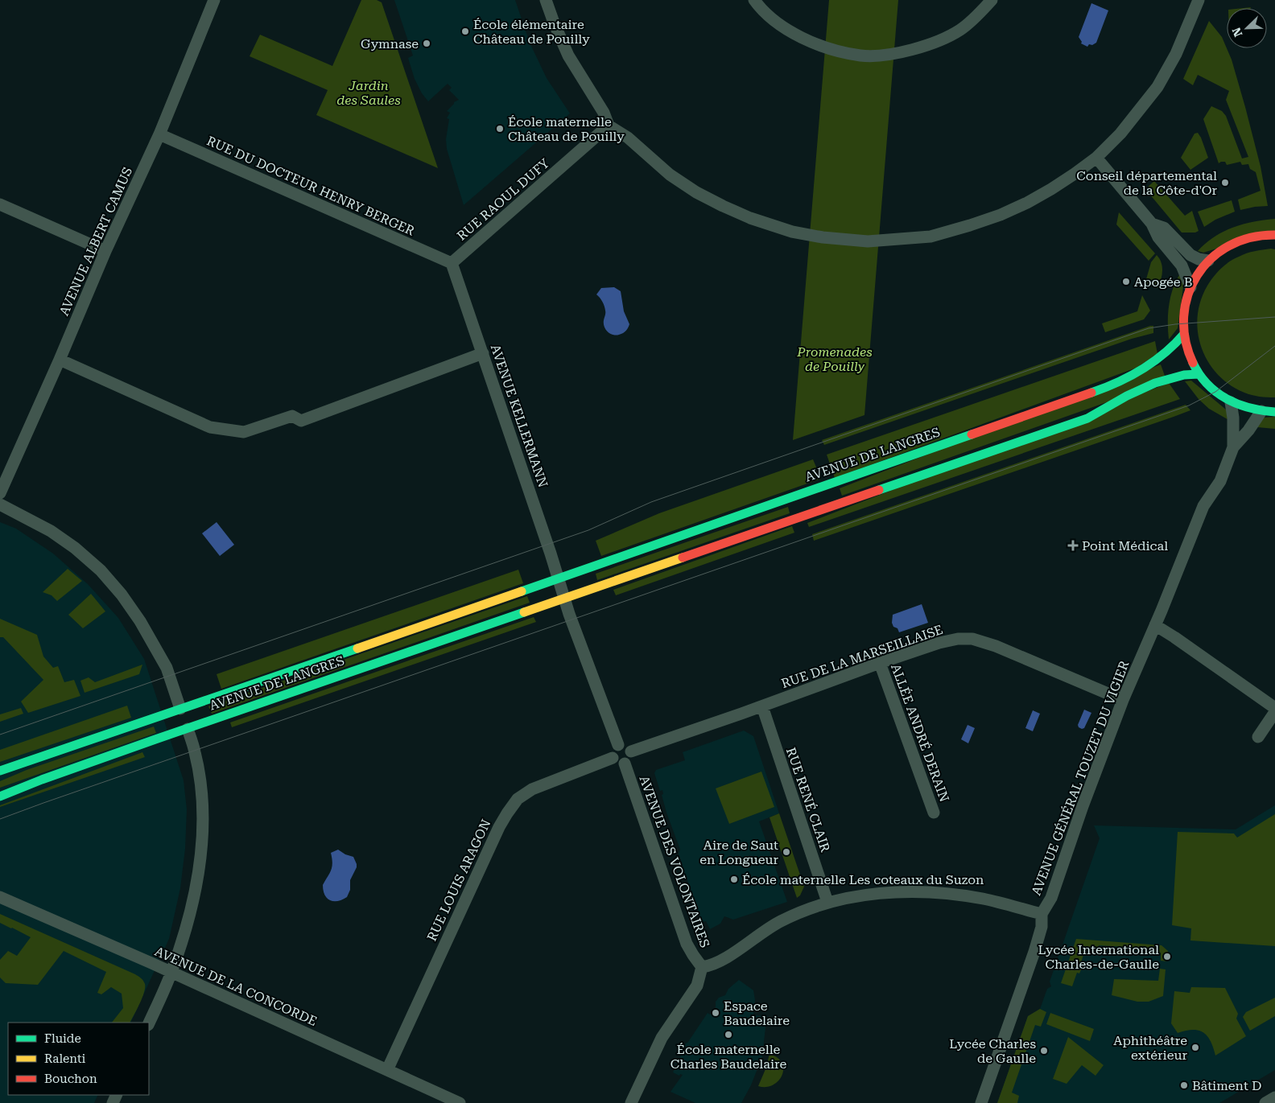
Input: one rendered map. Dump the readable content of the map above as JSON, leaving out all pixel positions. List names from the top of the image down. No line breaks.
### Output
{"streets":{"main road":["AVENUE DE LANGRES"],"street":["RUE DU DOCTEUR HENRY BERGER","RUE RAOUL DUFY","AVENUE ALBERT CAMUS","AVENUE KELLERMANN","RUE DE LA MARSEILLAISE","ALLÉE ANDRÉ DERAIN","AVENUE GÉNÉRAL TOUZET DU VIGIER","RUE RENÉ CLAIR","AVENUE DES VOLONTAIRES","RUE LOUIS ARAGON","AVENUE DE LA CONCORDE"]},"crossings":[["RUE DU DOCTEUR HENRY BERGER","RUE RAOUL DUFY"],["RUE DU DOCTEUR HENRY BERGER","AVENUE ALBERT CAMUS"],["RUE DU DOCTEUR HENRY BERGER","AVENUE KELLERMANN"],["RUE RAOUL DUFY","AVENUE KELLERMANN"],["AVENUE KELLERMANN","AVENUE DE LANGRES"],["RUE DE LA MARSEILLAISE","ALLÉE ANDRÉ DERAIN"],["RUE DE LA MARSEILLAISE","AVENUE GÉNÉRAL TOUZET DU VIGIER"],["RUE DE LA MARSEILLAISE","RUE RENÉ CLAIR"],["RUE DE LA MARSEILLAISE","AVENUE DES VOLONTAIRES"],["RUE DE LA MARSEILLAISE","RUE LOUIS ARAGON"],["AVENUE DES VOLONTAIRES","RUE LOUIS ARAGON"],["RUE LOUIS ARAGON","AVENUE DE LA CONCORDE"]],"parks":["Jardin des Saules","Promenades de Pouilly"],"places":{"other":["École élémentaire Château de Pouilly","Gymnase","École maternelle Château de Pouilly","Conseil départemental de la Côte-d'Or","Apogée B","Aire de Saut en Longueur","École maternelle Les coteaux du Suzon","Lycée International Charles-de-Gaulle","Espace Baudelaire","École maternelle Charles Baudelaire","Aphithéâtre extérieur","Lycée Charles de Gaulle","Bâtiment D"],"health":["Point Médical"]},"legend":["Fluide","Ralenti","Bouchon"],"north":"bottom left"}
